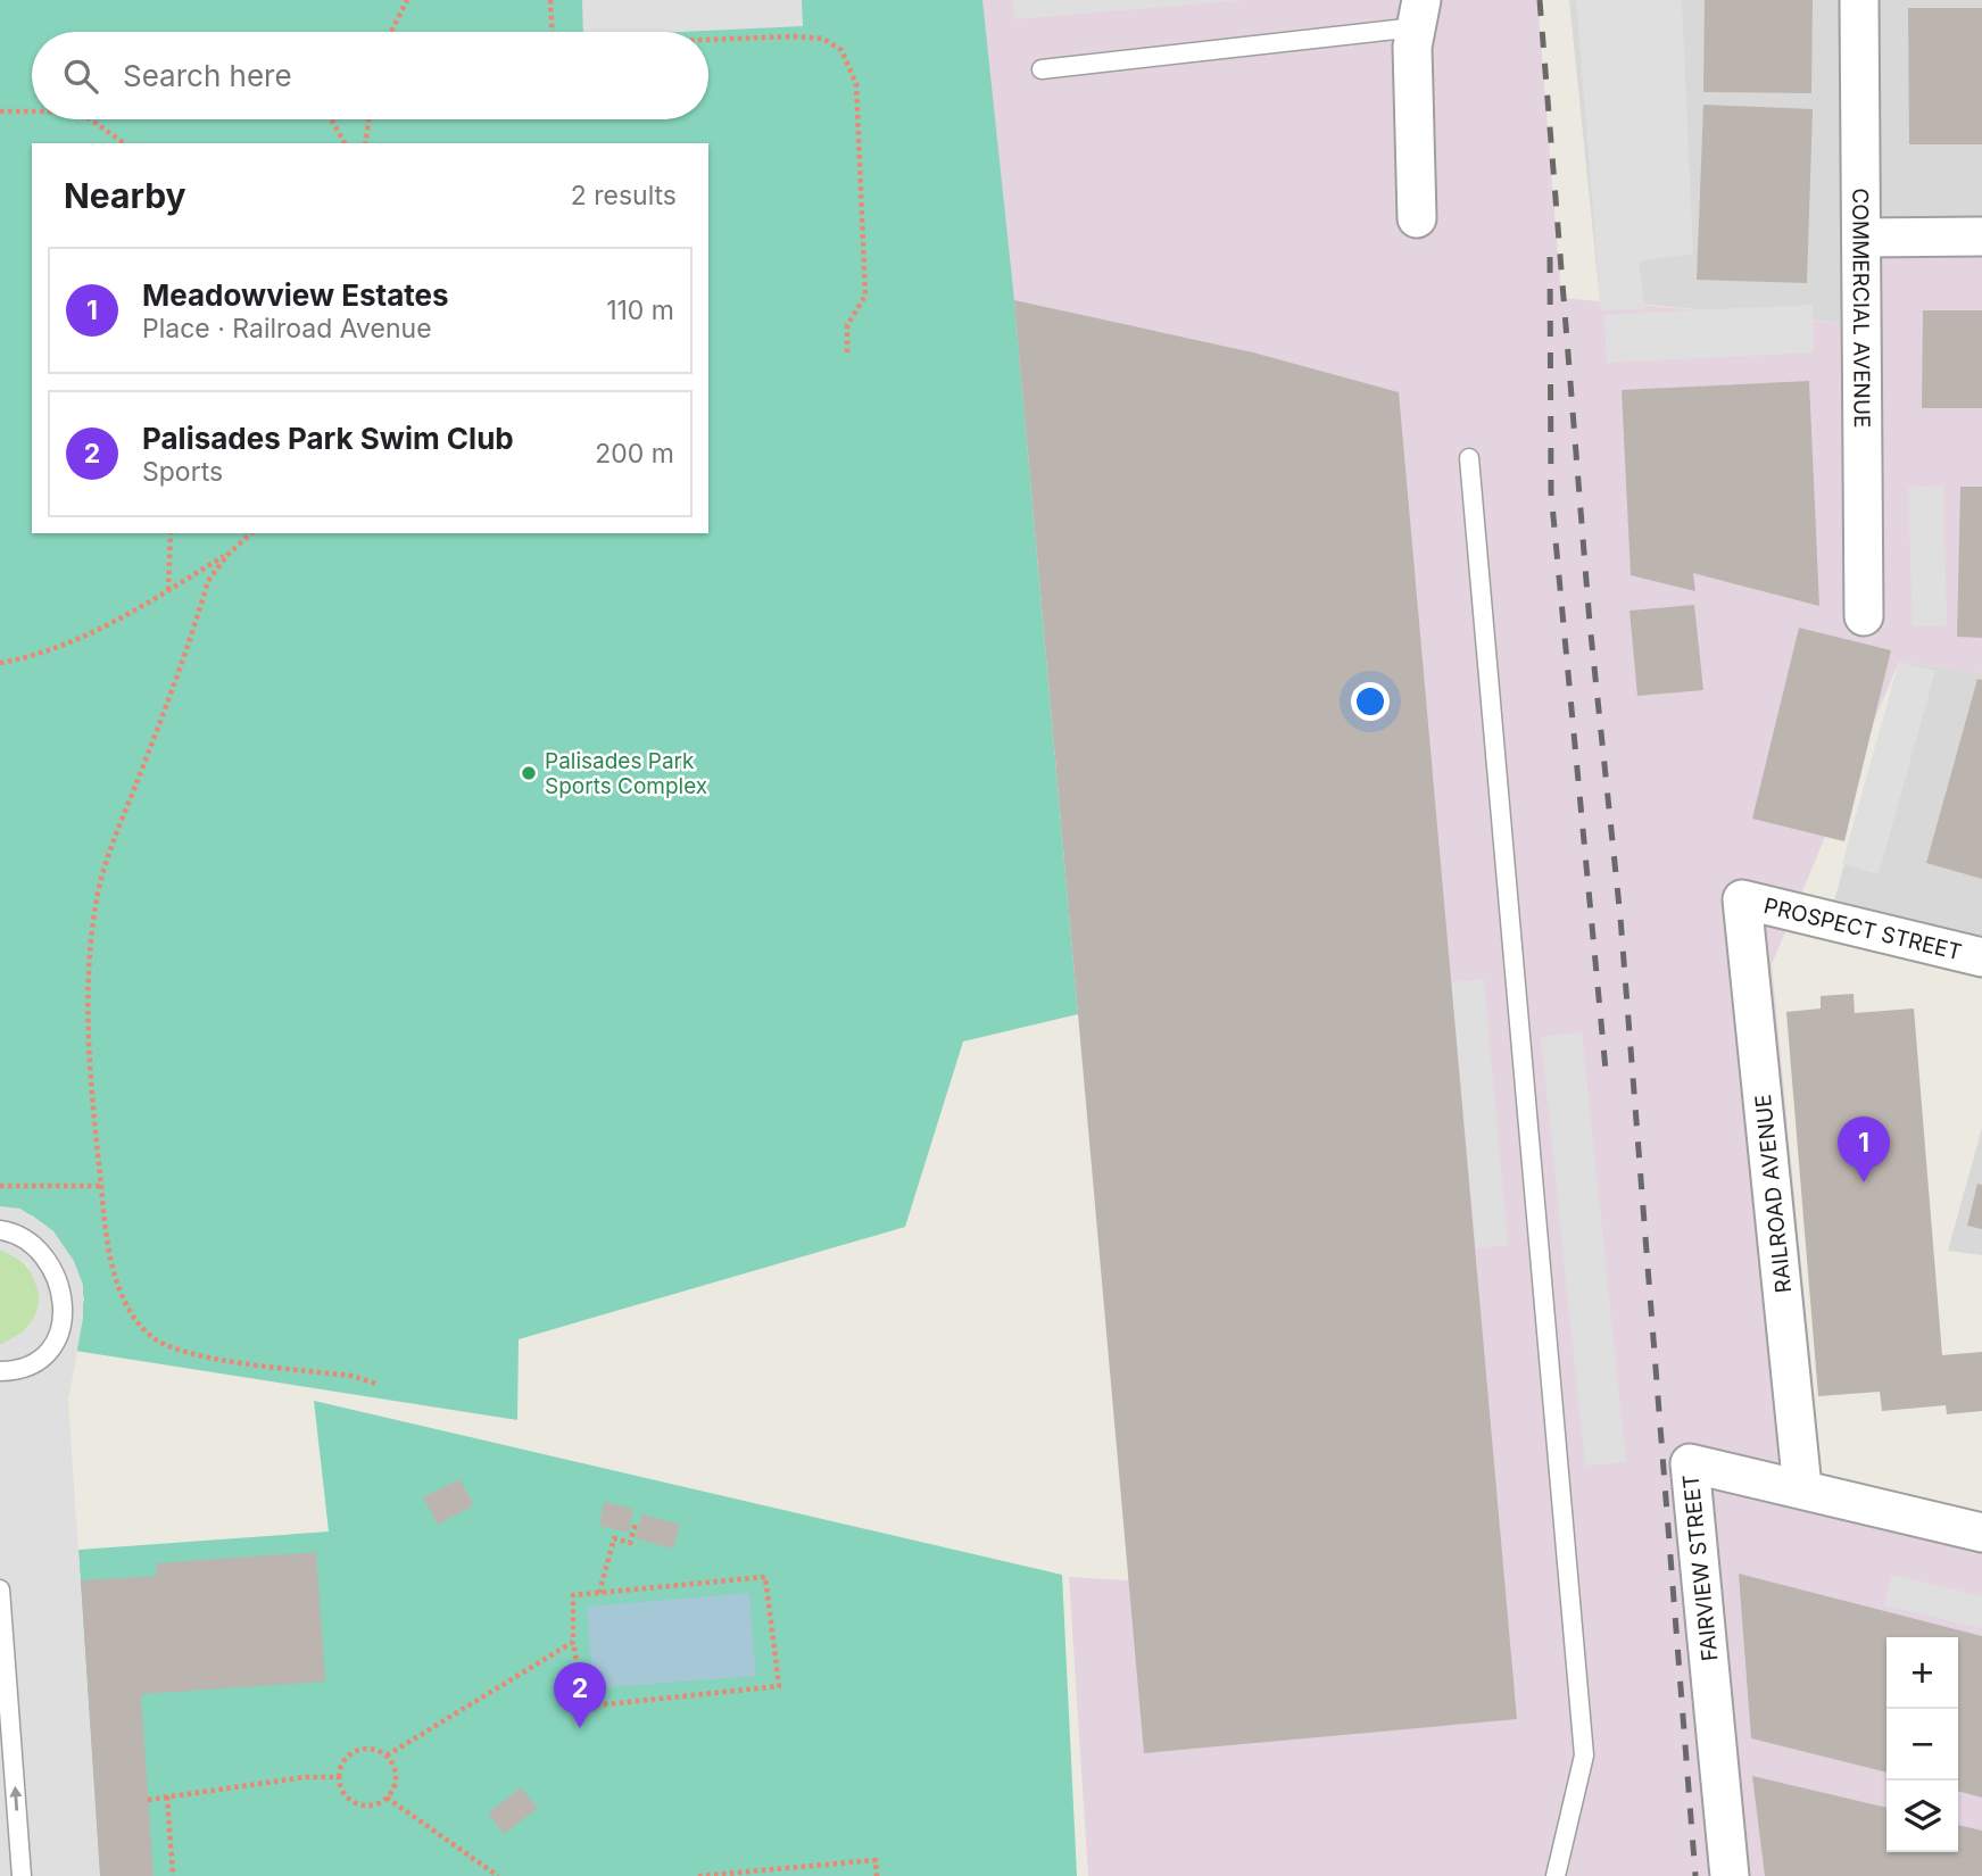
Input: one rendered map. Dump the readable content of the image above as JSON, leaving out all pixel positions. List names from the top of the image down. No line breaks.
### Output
{"streets":{"street":["COMMERCIAL AVENUE","PROSPECT STREET","RAILROAD AVENUE","FAIRVIEW STREET"]},"crossings":[["PROSPECT STREET","RAILROAD AVENUE"],["RAILROAD AVENUE","FAIRVIEW STREET"]],"places":["Palisades Park Sports Complex"],"page":{"search":"Search here","heading":["Nearby","2 results"],"list":[{"mark":"1","name":"Meadowview Estates","note":"Place · Railroad Avenue","value":"110 m"},{"mark":"2","name":"Palisades Park Swim Club","note":"Sports","value":"200 m"}],"pins":["1","2"],"map_buttons":["+","−"]}}
